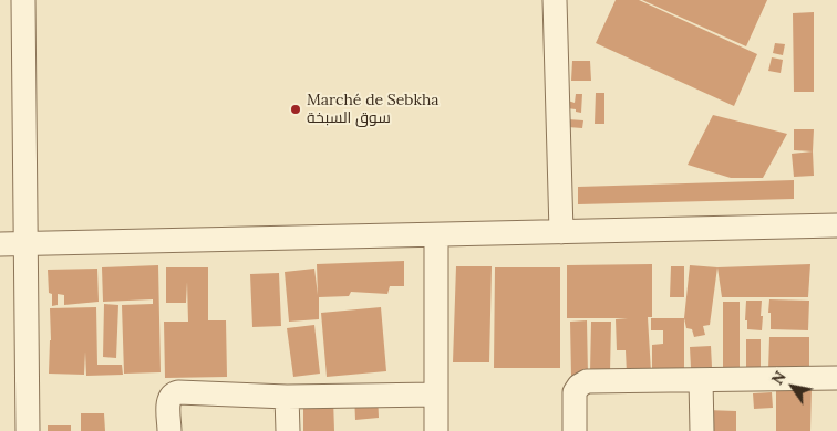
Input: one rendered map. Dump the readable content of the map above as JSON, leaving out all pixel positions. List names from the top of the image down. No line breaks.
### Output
{"places":["Marché de Sebkha سوق السبخة"],"north":"top left"}
